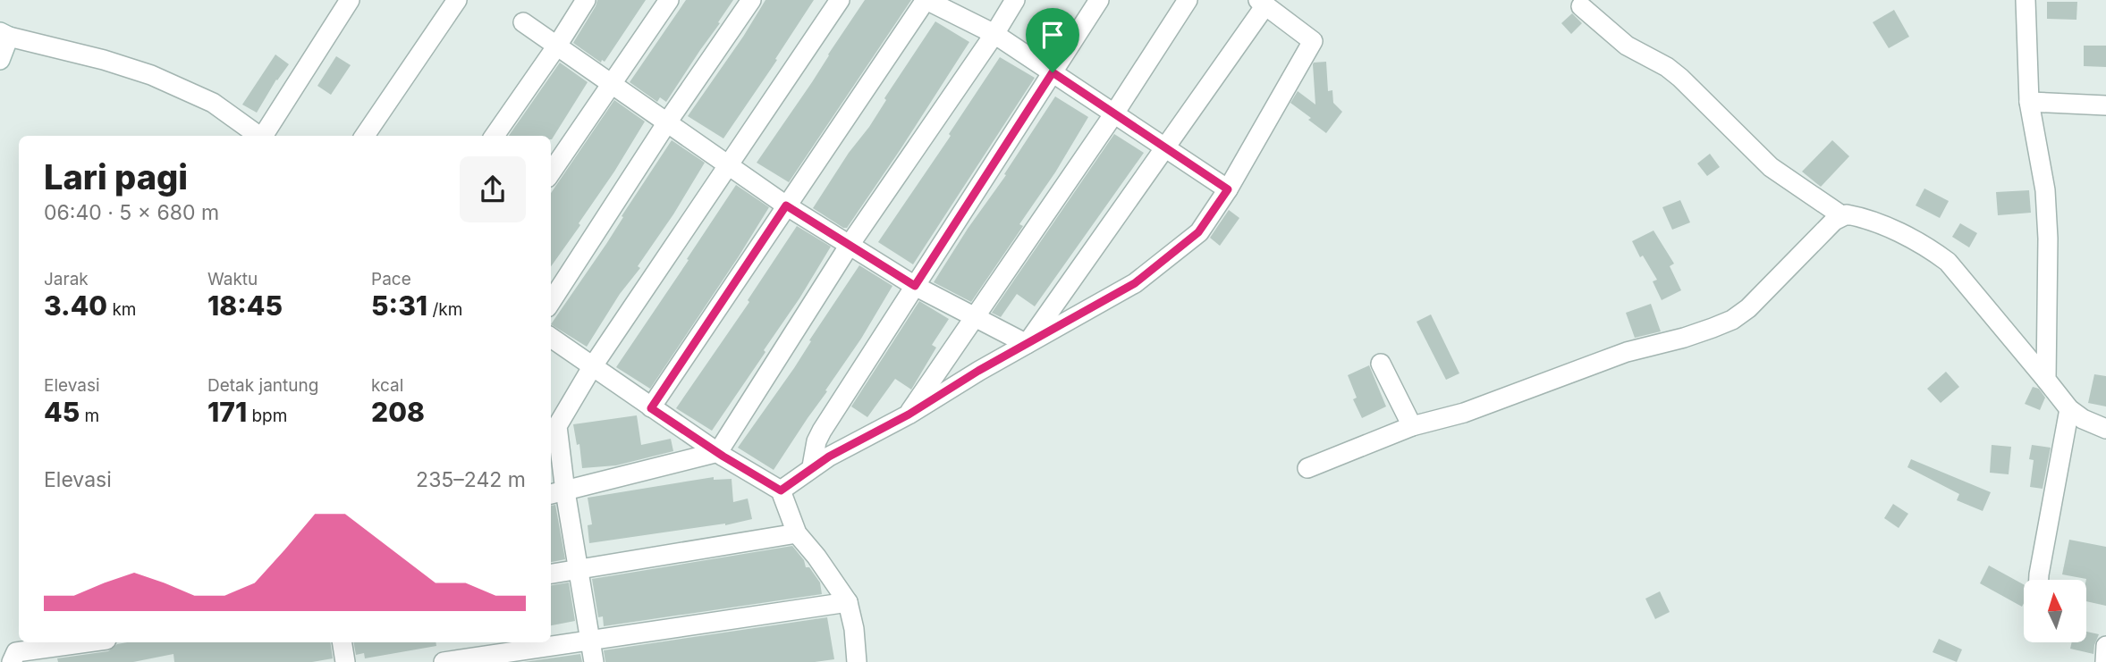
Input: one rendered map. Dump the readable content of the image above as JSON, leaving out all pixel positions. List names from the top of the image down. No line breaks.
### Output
{"north":"top","page":{"heading":["Lari pagi","06:40 · 5 × 680 m"],"stats":[["Jarak","3.40 km"],["Waktu","18:45"],["Pace","5:31 /km"],["Elevasi","45 m"],["Detak jantung","171 bpm"],["kcal","208"]],"chart":["Elevasi","235–242 m"]}}
